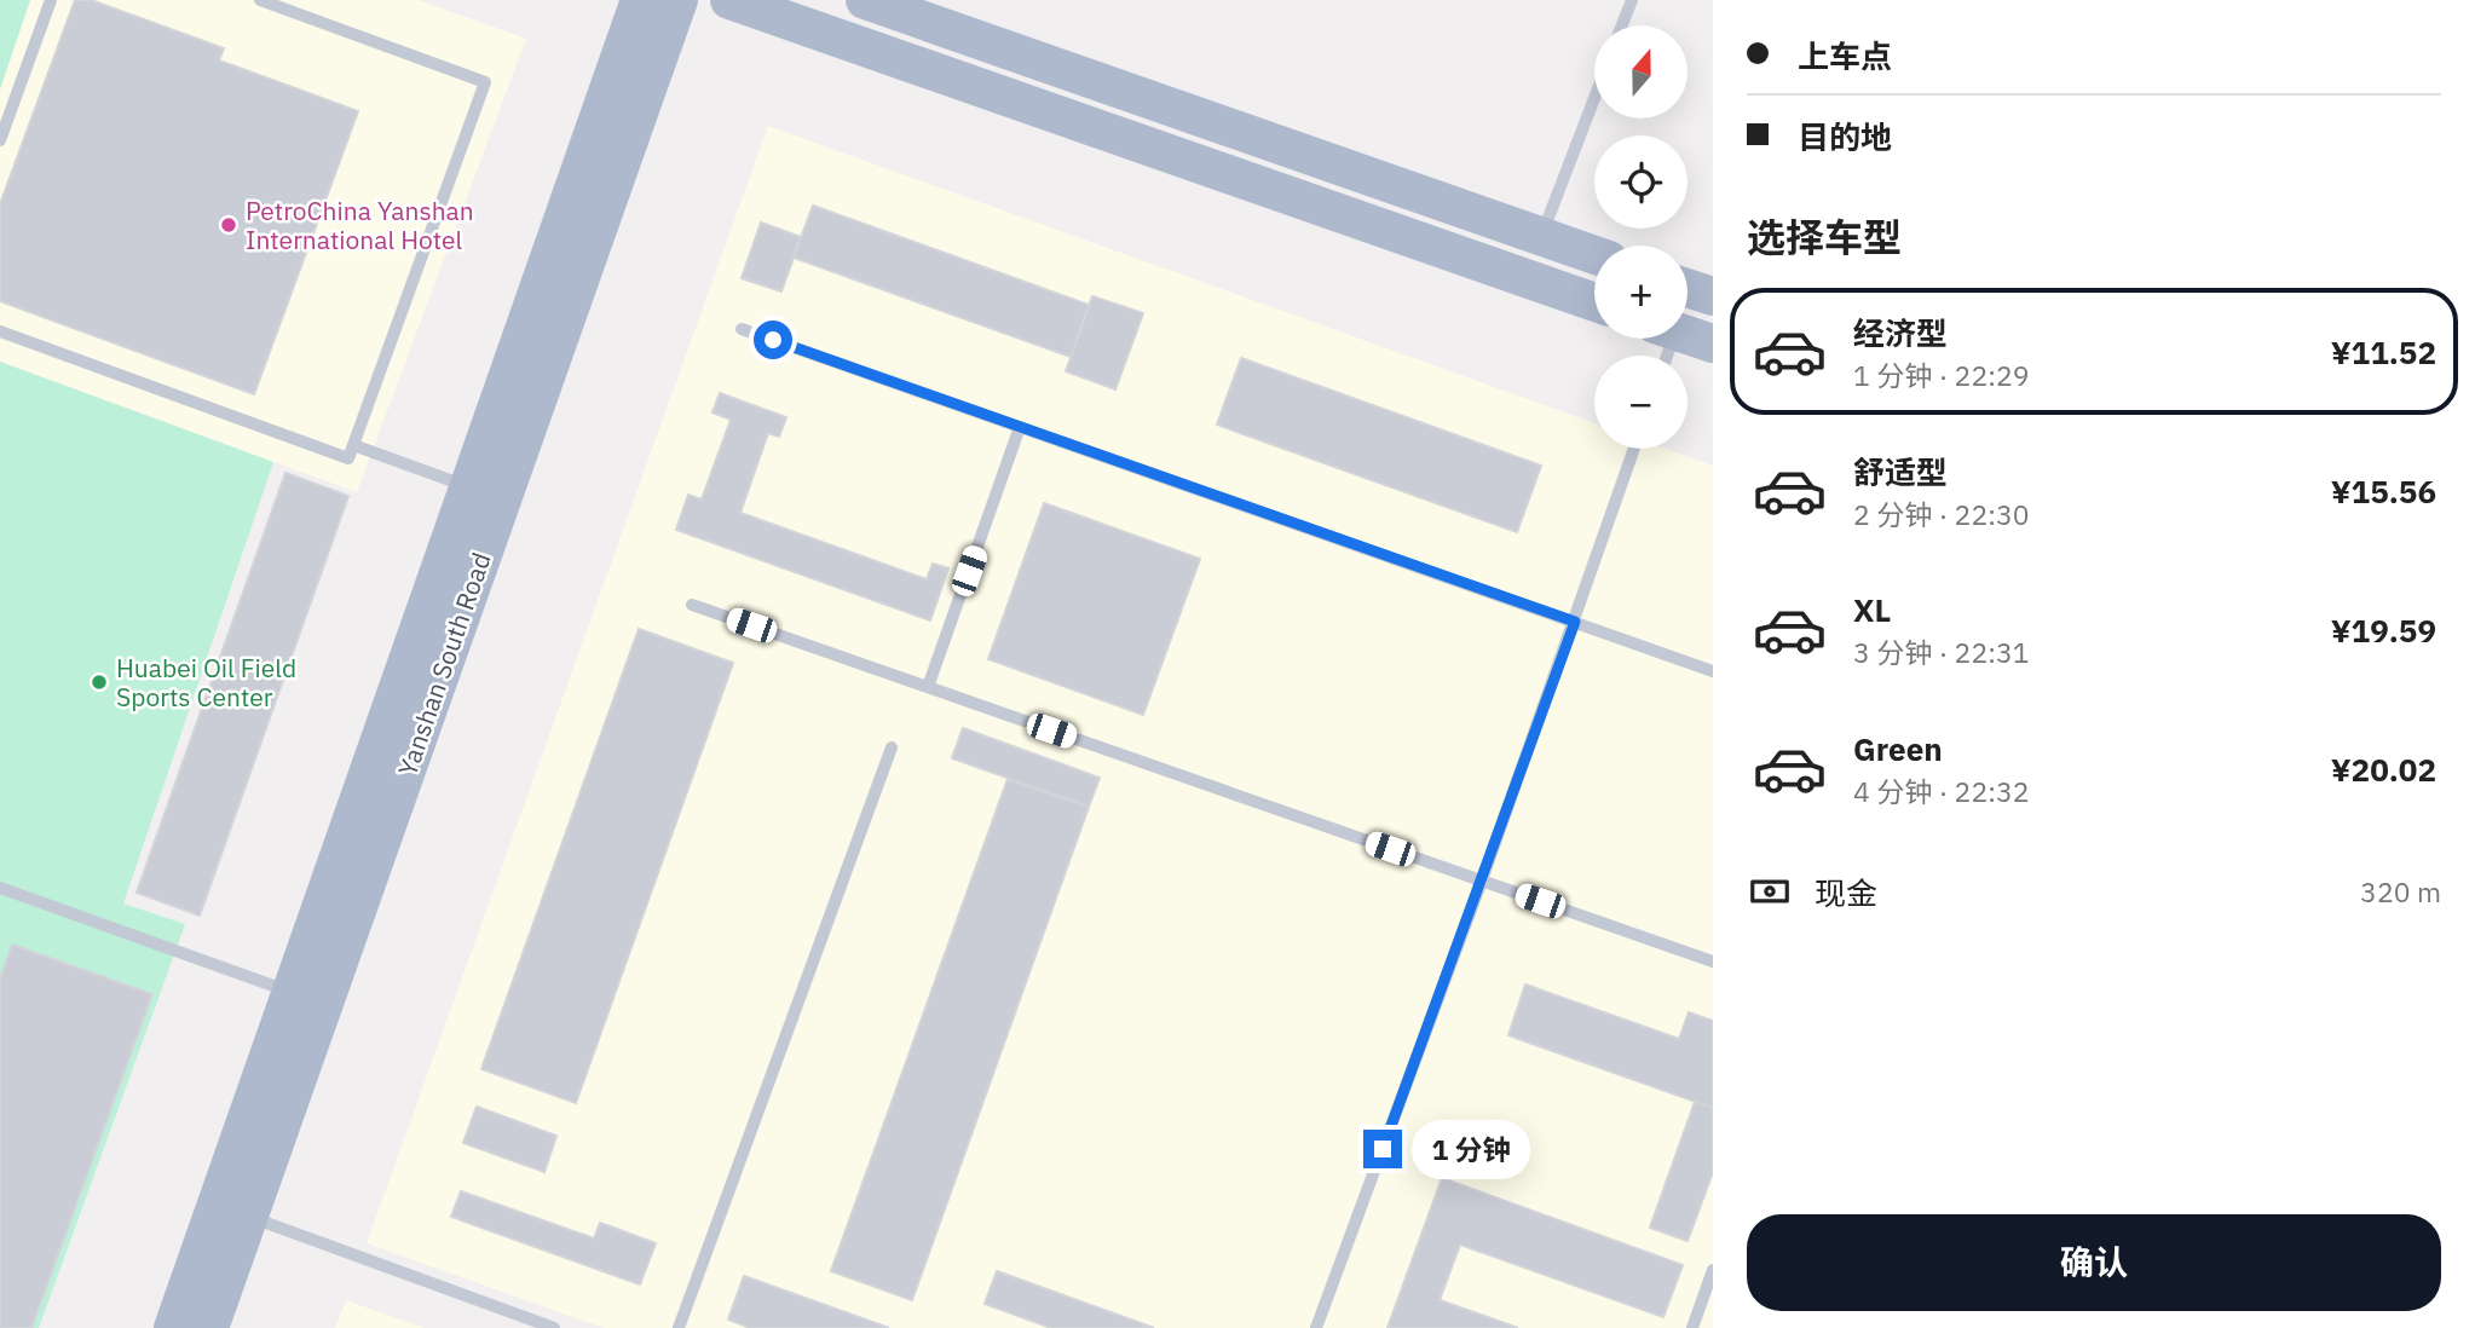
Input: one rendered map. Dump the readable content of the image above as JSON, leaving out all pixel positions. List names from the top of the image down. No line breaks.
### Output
{"streets":{"main road":["Yanshan South Road"]},"places":["PetroChina Yanshan International Hotel","Huabei Oil Field Sports Center"],"north":"top","page":{"banner":["上车点","目的地"],"map_buttons":["+","−"],"heading":"选择车型","list":[{"name":"经济型","note":"1 分钟 · 22:29","value":"¥11.52"},{"name":"舒适型","note":"2 分钟 · 22:30","value":"¥15.56"},{"name":"XL","note":"3 分钟 · 22:31","value":"¥19.59"},{"name":"Green","note":"4 分钟 · 22:32","value":"¥20.02"}],"pay":["现金","320 m"],"bubble":"1 分钟","buttons":"确认"}}
